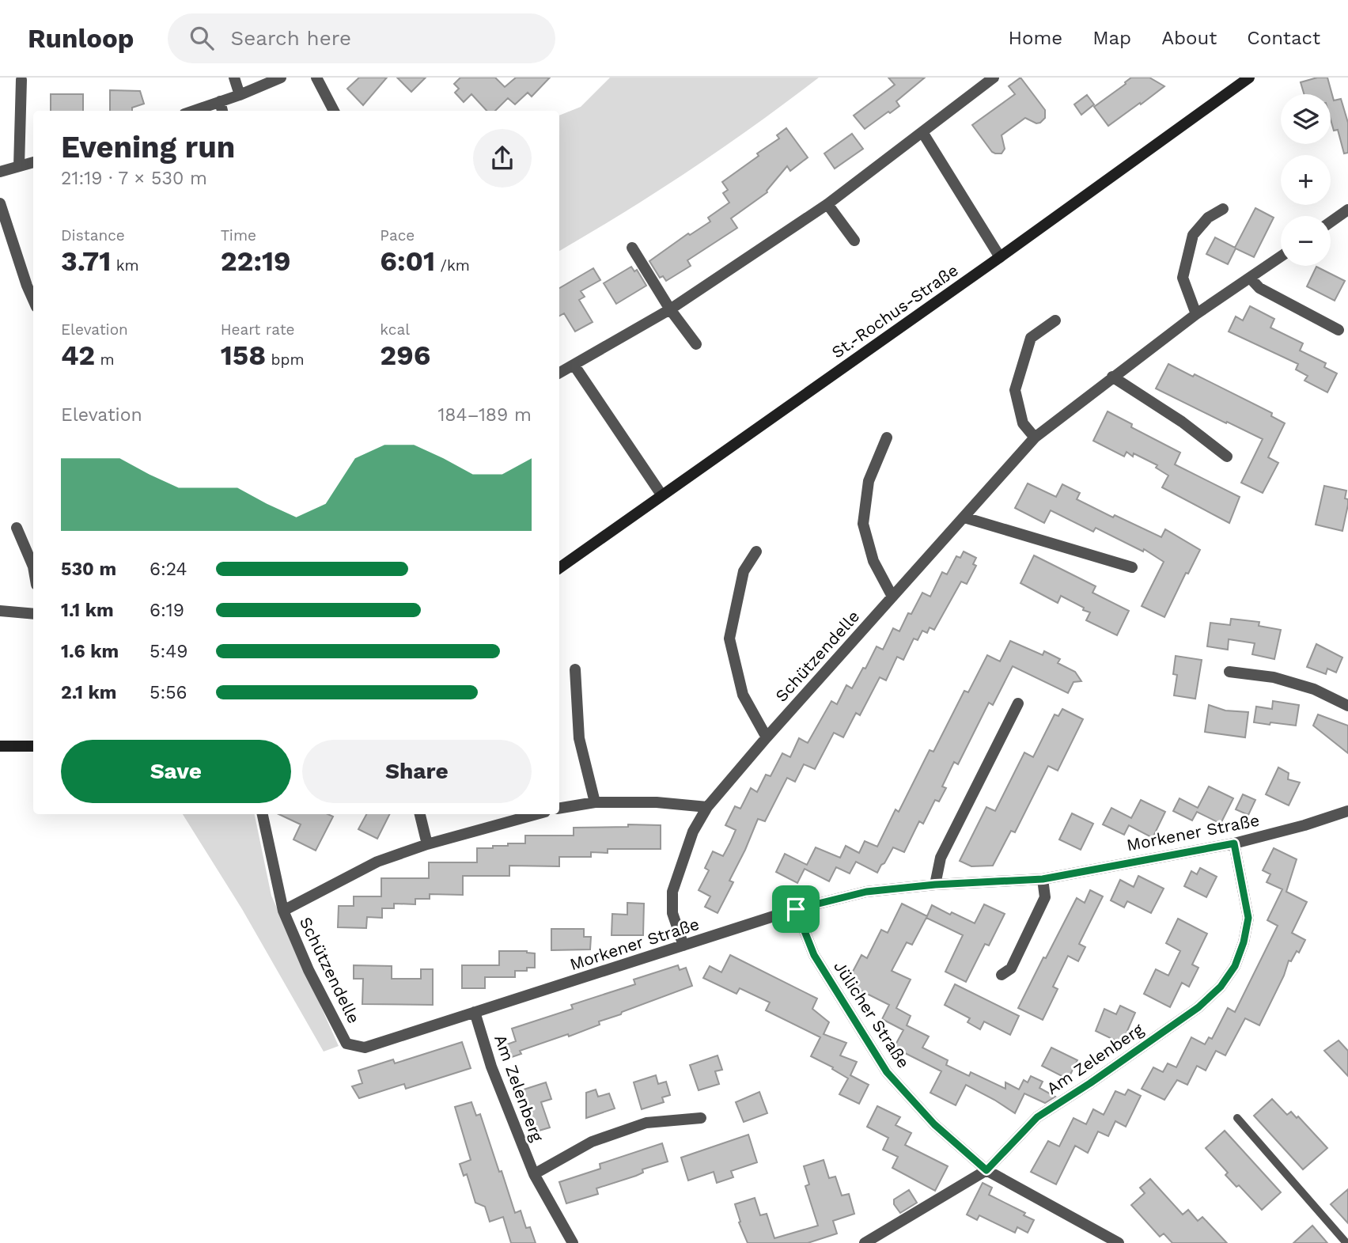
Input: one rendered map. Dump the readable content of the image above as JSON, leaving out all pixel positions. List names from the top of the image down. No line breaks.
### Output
{"streets":{"street":["St.-Rochus-Straße","Schützendelle","Morkener Straße","Jülicher Straße","Am Zelenberg"]},"crossings":[["Schützendelle","Morkener Straße"],["Morkener Straße","Jülicher Straße"],["Morkener Straße","Am Zelenberg"],["Jülicher Straße","Am Zelenberg"]],"page":{"header":"Runloop","search":"Search here","nav":["Home","Map","About","Contact"],"map_buttons":["+","−"],"heading":["Evening run","21:19 · 7 × 530 m"],"stats":[["Distance","3.71 km"],["Time","22:19"],["Pace","6:01 /km"],["Elevation","42 m"],["Heart rate","158 bpm"],["kcal","296"]],"chart":["Elevation","184–189 m"],"list":[{"name":"530 m","note":"6:24"},{"name":"1.1 km","note":"6:19"},{"name":"1.6 km","note":"5:49"},{"name":"2.1 km","note":"5:56"}],"buttons":["Save","Share"]}}
